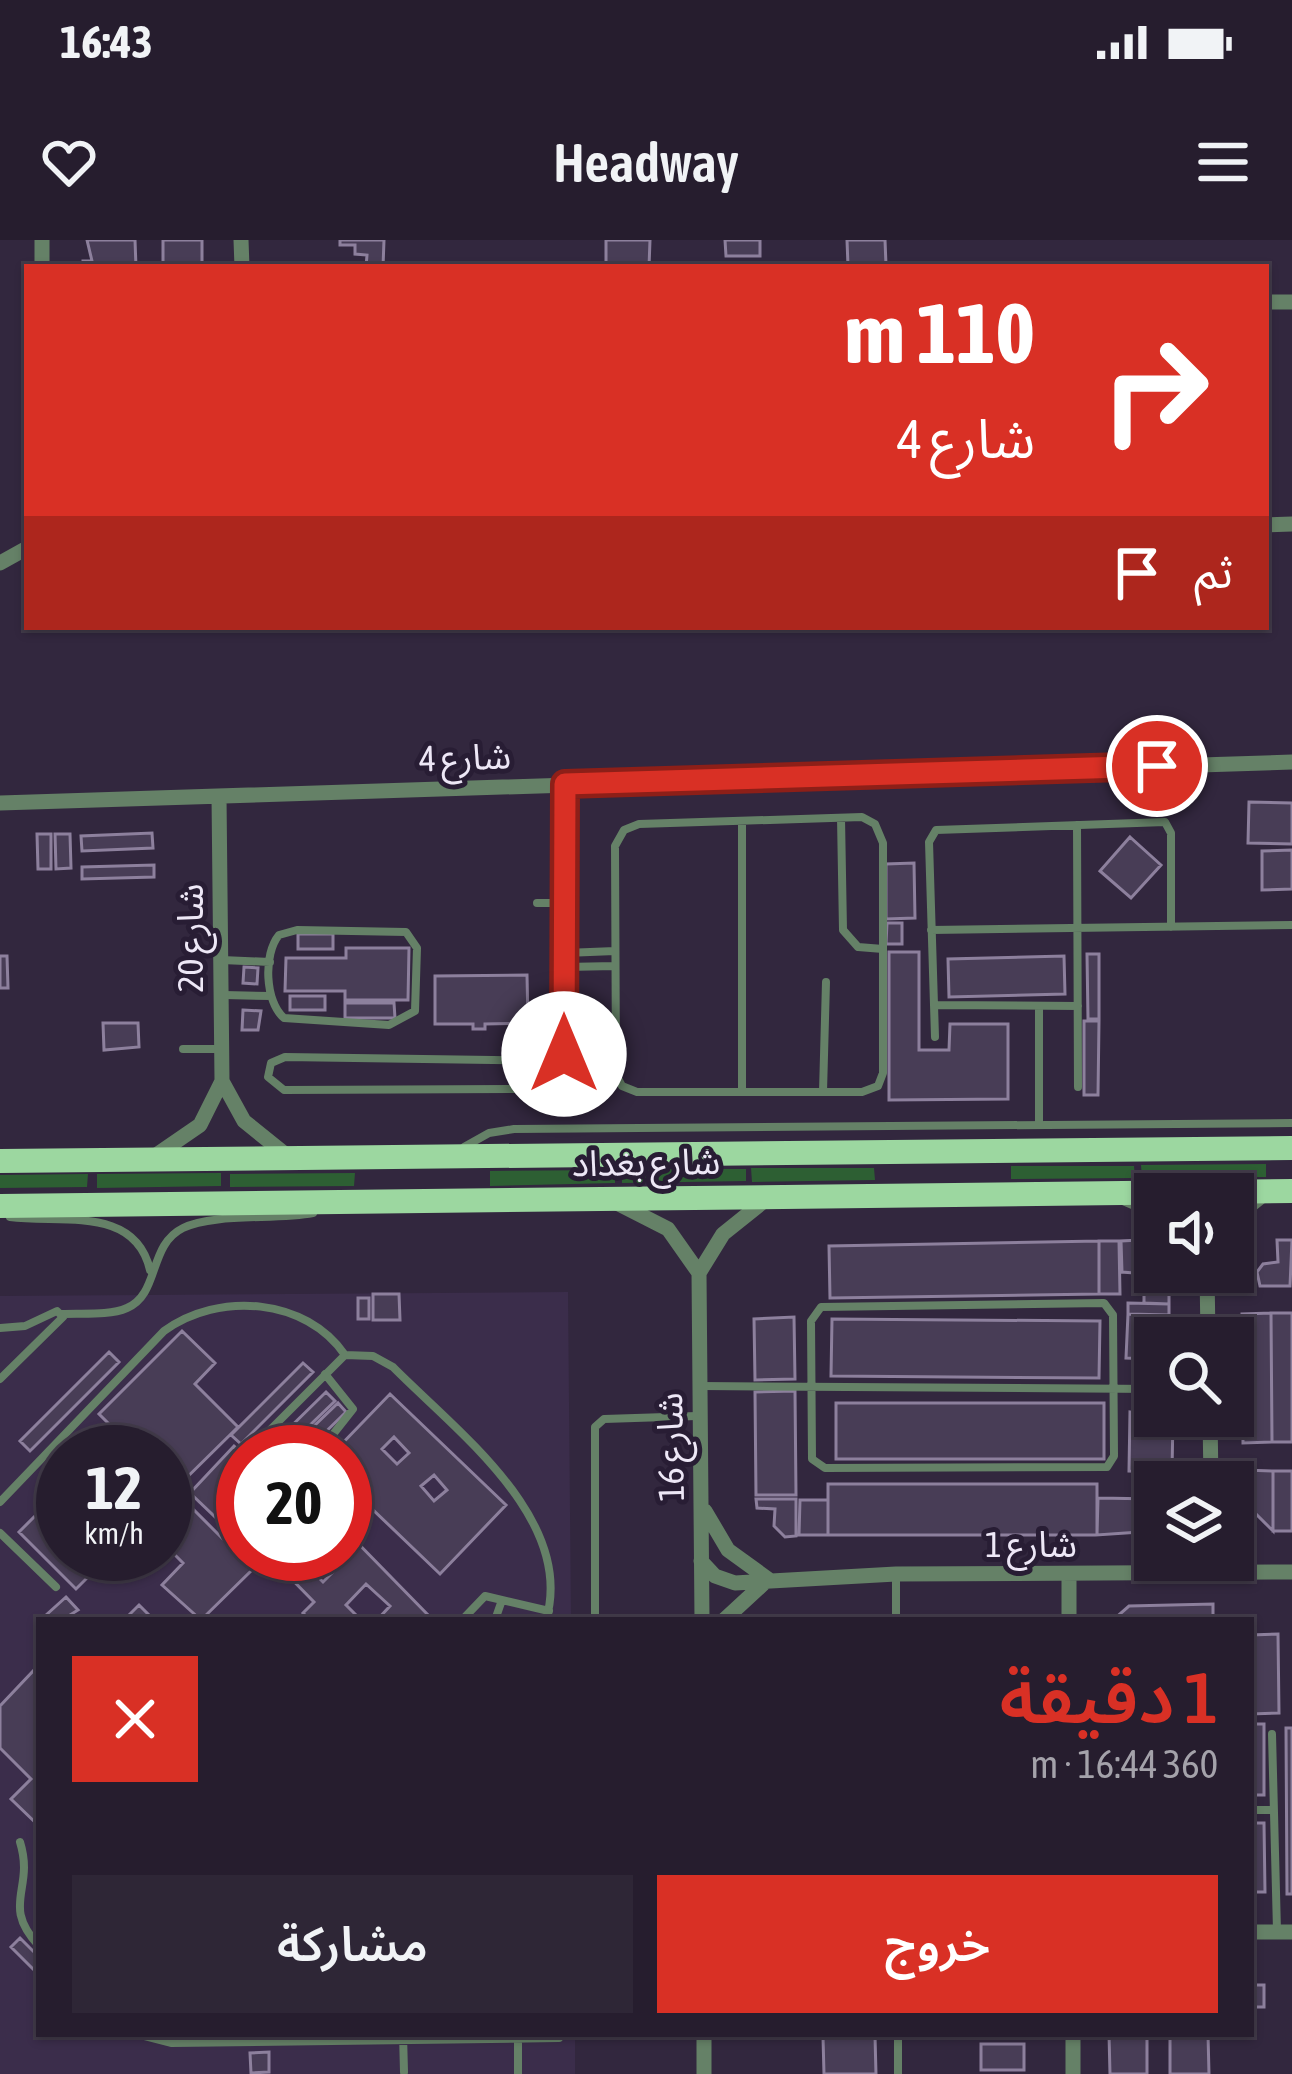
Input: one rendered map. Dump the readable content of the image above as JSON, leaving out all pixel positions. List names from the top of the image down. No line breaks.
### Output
{"streets":{"main road":["شارع بغداد"],"street":["شارع 4","شارع 20","شارع 16","شارع 1"]},"crossings":[["شارع 4","شارع 20"],["شارع 16","شارع 1"]],"page":{"status":"16:43","header":"Headway","turn":["110 m","شارع 4"],"then":"ثم","speed":"12 km/h","limit":"20","heading":["1 دقيقة","360 m · 16:44"],"buttons":["خروج","مشاركة"]}}
